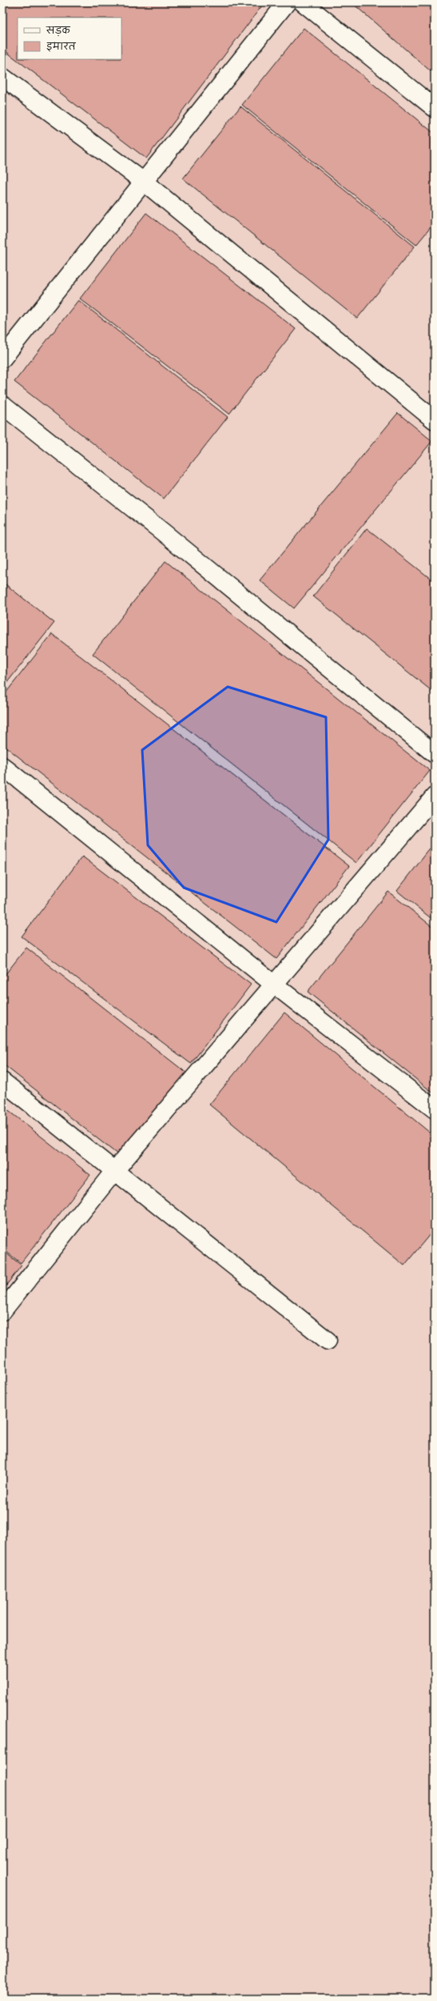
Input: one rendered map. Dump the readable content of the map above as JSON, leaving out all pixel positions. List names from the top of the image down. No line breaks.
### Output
{"legend":["सड़क","इमारत"]}
